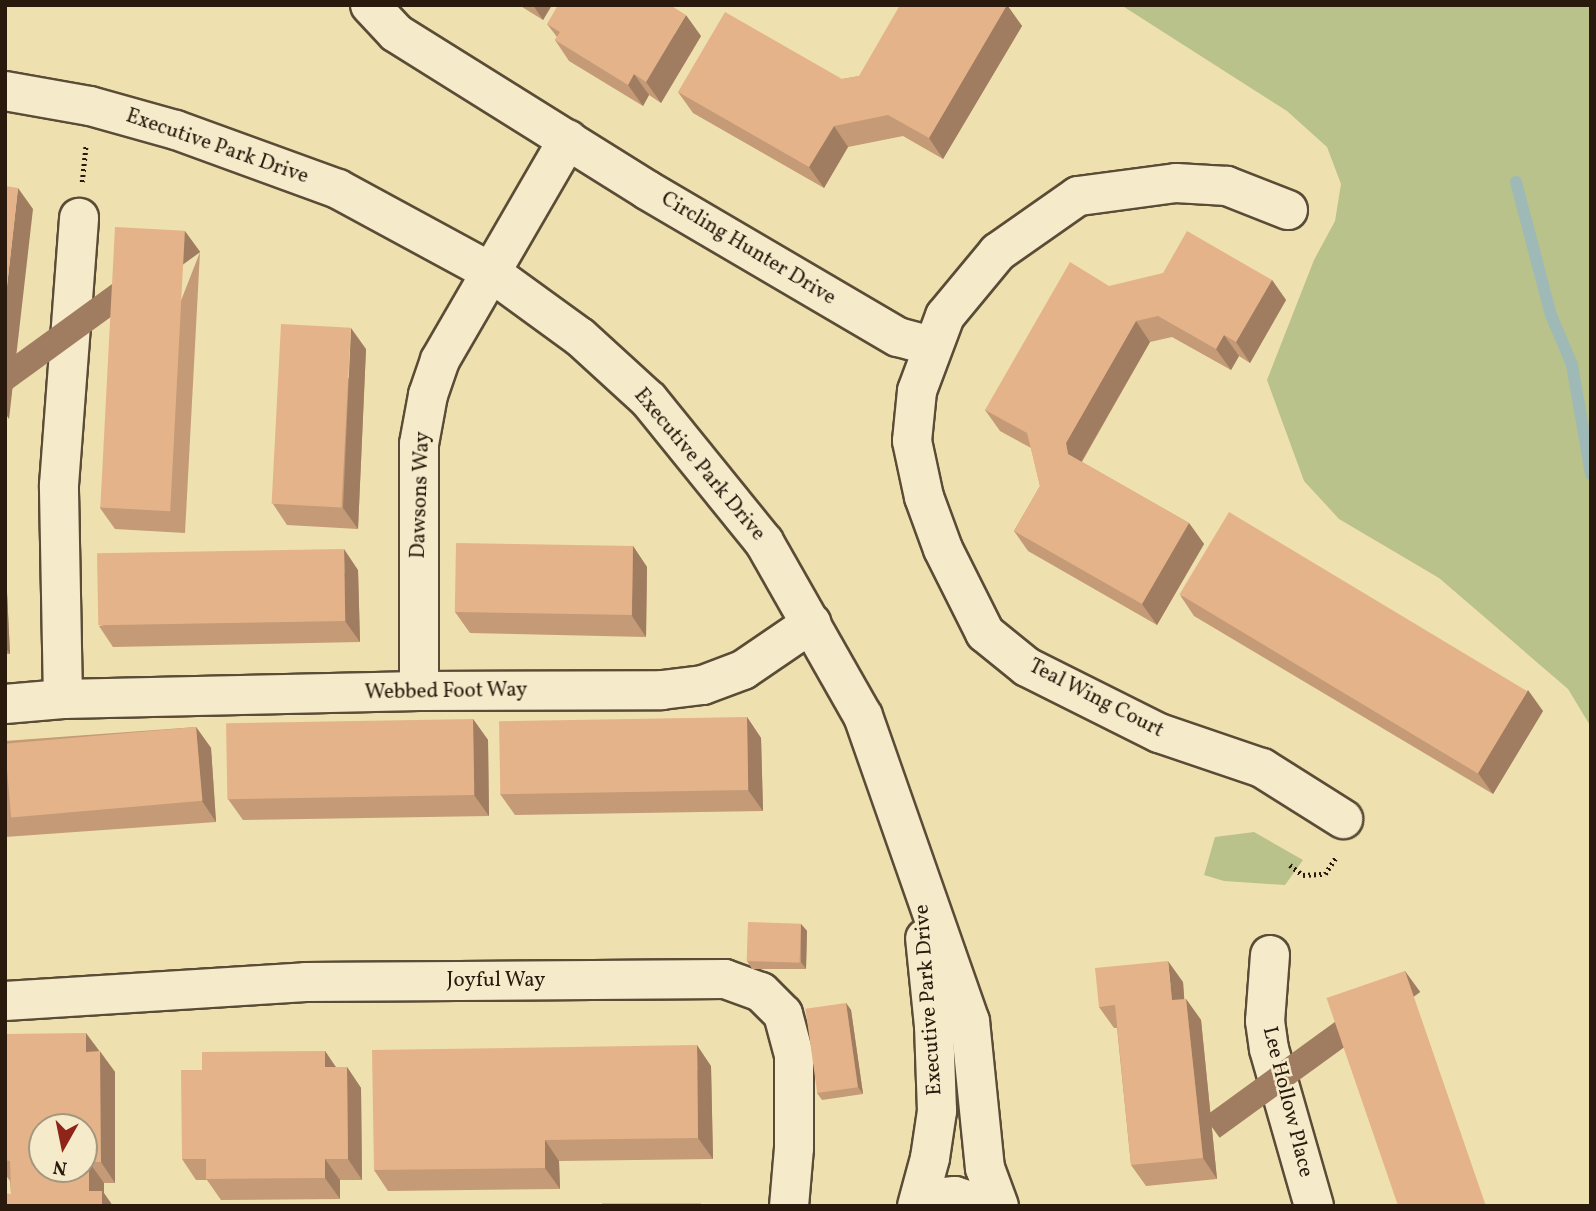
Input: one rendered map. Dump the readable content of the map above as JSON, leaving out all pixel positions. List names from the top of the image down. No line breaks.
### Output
{"streets":{"street":["Executive Park Drive","Circling Hunter Drive","Dawsons Way","Webbed Foot Way","Teal Wing Court","Joyful Way","Lee Hollow Place"]},"crossings":[["Executive Park Drive","Dawsons Way"],["Executive Park Drive","Webbed Foot Way"],["Circling Hunter Drive","Teal Wing Court"],["Dawsons Way","Webbed Foot Way"]],"north":"bottom"}
